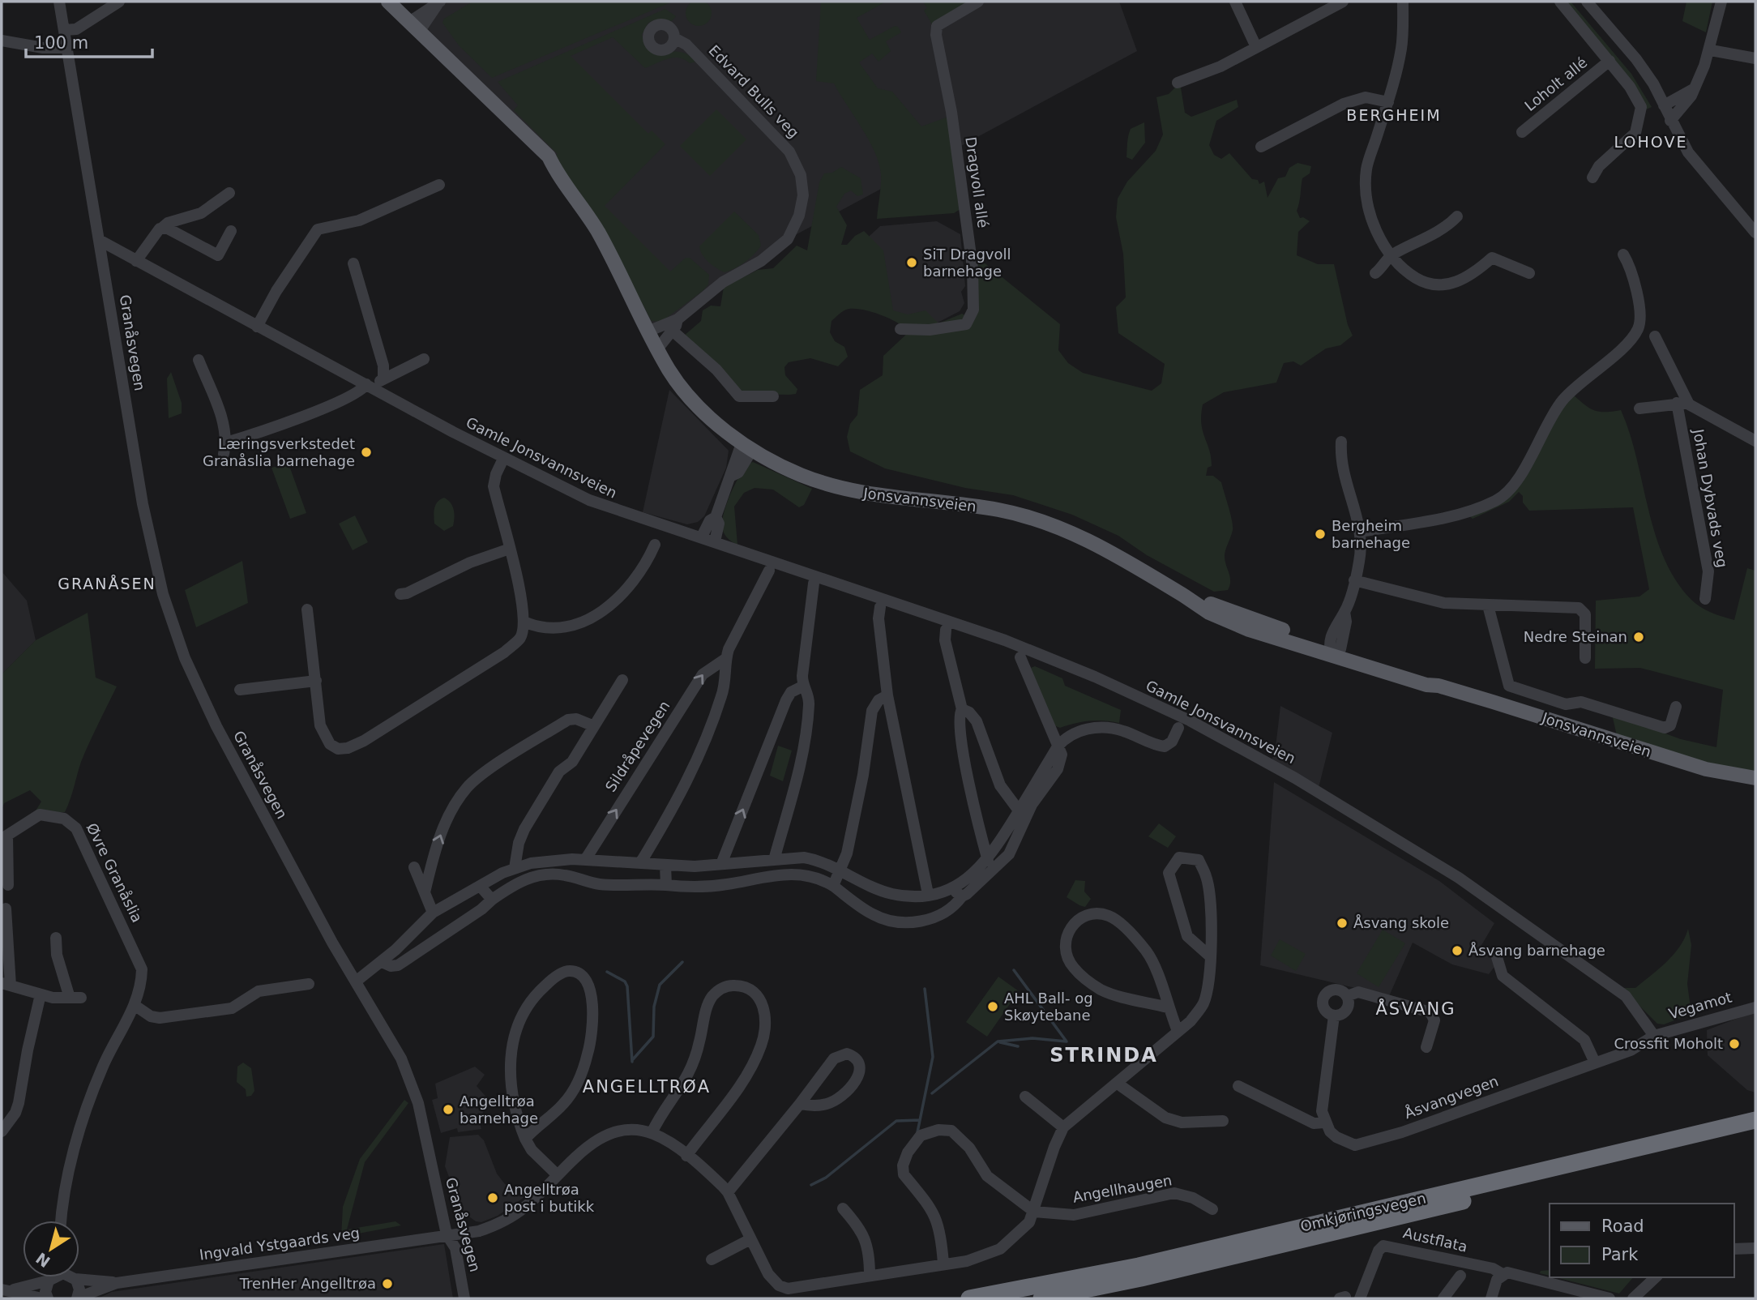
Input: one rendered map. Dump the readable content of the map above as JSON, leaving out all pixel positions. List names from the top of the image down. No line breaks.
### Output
{"streets":{"highway":["Omkjøringsvegen"],"main road":["Jonsvannsveien"],"street":["Loholt allé","Edvard Bulls veg","Dragvoll allé","Granåsvegen","Gamle Jonsvannsveien","Johan Dybvads veg","Sildråpevegen","Øvre Granåslia","Vegamot","Åsvangvegen","Angellhaugen","Austflata","Ingvald Ystgaards veg"]},"crossings":[["Edvard Bulls veg","Jonsvannsveien"],["Granåsvegen","Gamle Jonsvannsveien"],["Granåsvegen","Ingvald Ystgaards veg"],["Gamle Jonsvannsveien","Vegamot"],["Gamle Jonsvannsveien","Åsvangvegen"],["Vegamot","Åsvangvegen"]],"districts":["BERGHEIM","LOHOVE","GRANÅSEN","ÅSVANG","STRINDA","ANGELLTRØA"],"places":["SiT Dragvoll barnehage","Læringsverkstedet Granåslia barnehage","Bergheim barnehage","Nedre Steinan","Åsvang skole","Åsvang barnehage","AHL Ball- og Skøytebane","Crossfit Moholt","Angelltrøa barnehage","Angelltrøa post i butikk","TrenHer Angelltrøa"],"legend":["Road","Park"],"scale_bar":"100 m","north":"bottom left"}
